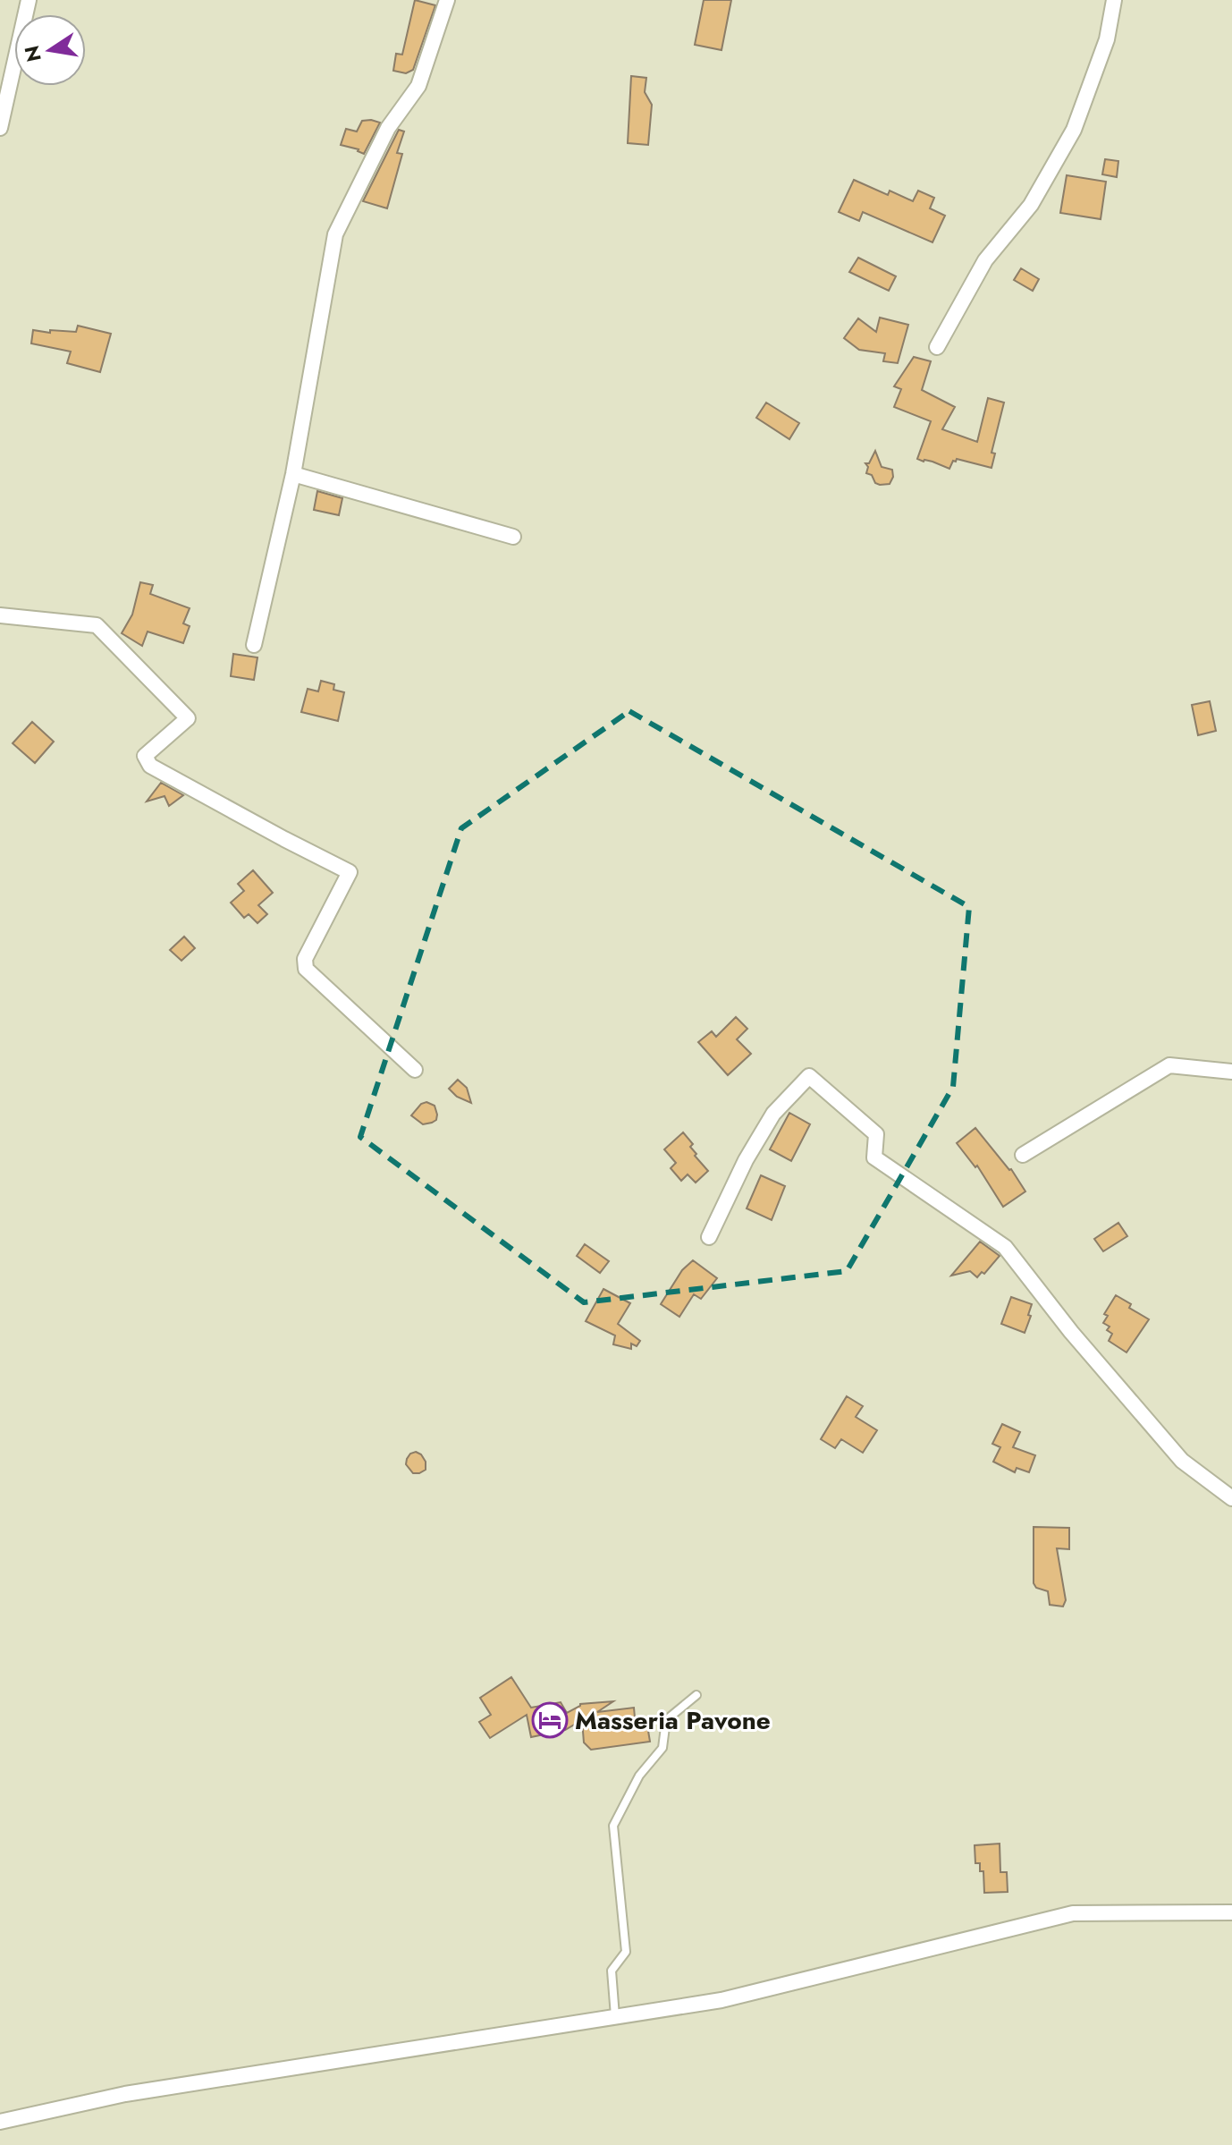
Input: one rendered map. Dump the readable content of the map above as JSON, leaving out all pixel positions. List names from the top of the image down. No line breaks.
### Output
{"places":{"hotel":["Masseria Pavone"]},"north":"left"}
